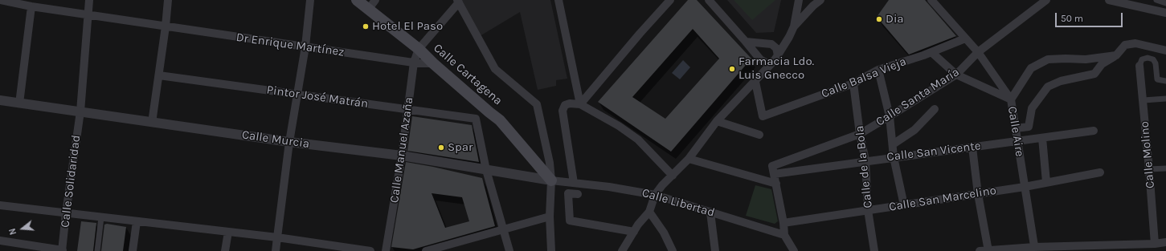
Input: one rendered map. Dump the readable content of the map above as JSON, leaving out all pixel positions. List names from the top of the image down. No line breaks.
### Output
{"streets":{"main road":["Calle Cartagena"],"street":["Dr Enrique Martínez","Calle Balsa Vieja","Pintor José Matrán","Calle Santa María","Calle Aire","Calle Murcia","Calle Manuel Azaña","Calle San Vicente","Calle Molino","Calle de la Bola","Calle Solidaridad","Calle San Marcelino","Calle Libertad"]},"crossings":[["Dr Enrique Martínez","Calle Cartagena"],["Dr Enrique Martínez","Calle Manuel Azaña"],["Dr Enrique Martínez","Calle Solidaridad"],["Calle Cartagena","Calle Murcia"],["Calle Cartagena","Calle Manuel Azaña"],["Calle Cartagena","Calle Libertad"],["Calle Balsa Vieja","Calle Aire"],["Calle Balsa Vieja","Calle de la Bola"],["Pintor José Matrán","Calle Manuel Azaña"],["Calle Santa María","Calle Aire"],["Calle Santa María","Calle San Vicente"],["Calle Santa María","Calle de la Bola"],["Calle Aire","Calle San Vicente"],["Calle Aire","Calle San Marcelino"],["Calle Murcia","Calle Manuel Azaña"],["Calle Murcia","Calle Solidaridad"],["Calle Murcia","Calle Libertad"],["Calle San Vicente","Calle de la Bola"],["Calle de la Bola","Calle San Marcelino"]],"places":["Dia","Hotel El Paso","Farmacia Ldo. Luis Gnecco","Spar"],"scale_bar":"50 m","north":"left"}
